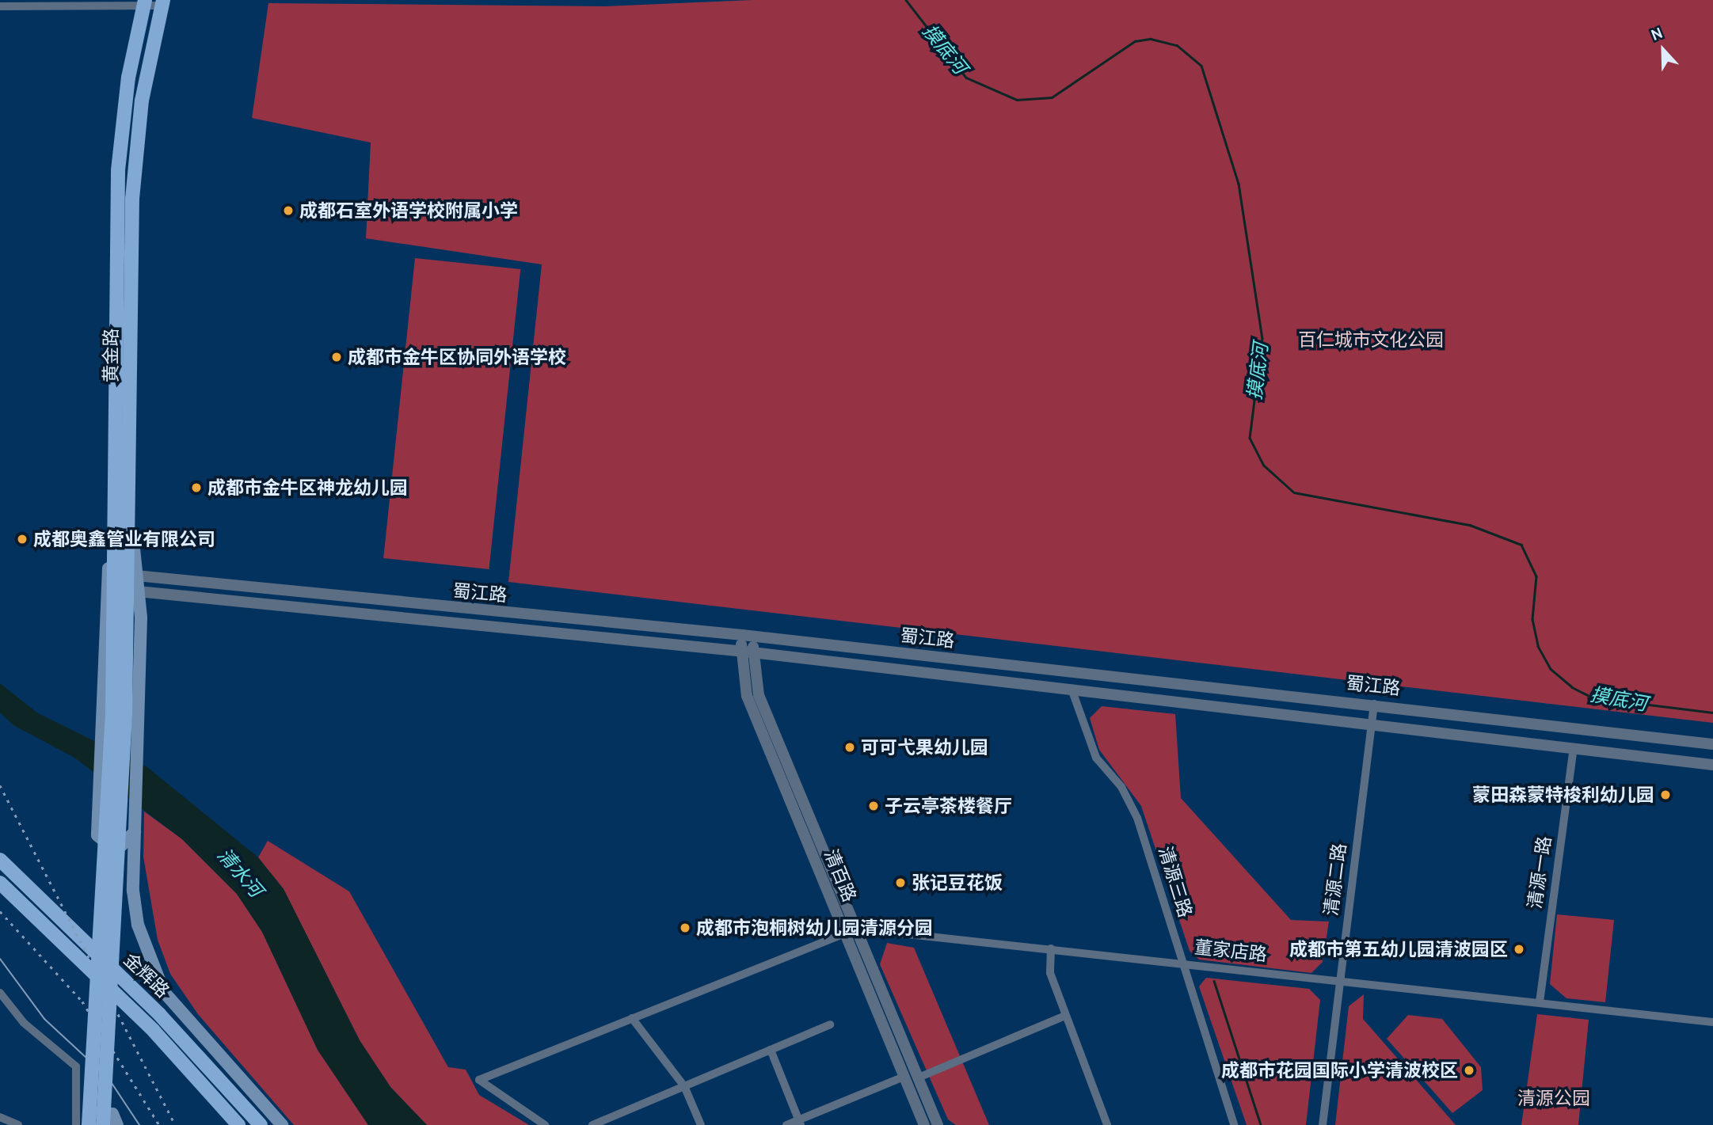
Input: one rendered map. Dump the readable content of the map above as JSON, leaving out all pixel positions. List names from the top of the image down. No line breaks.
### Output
{"streets":{"main road":["黄金路","金辉路"],"street":["蜀江路","清源一路","清百路","清源二路","清源三路","董家店路"]},"crossings":[["蜀江路","清源一路"],["蜀江路","清百路"],["蜀江路","清源二路"],["蜀江路","清源三路"],["清源一路","董家店路"],["清百路","董家店路"],["清源二路","董家店路"],["清源三路","董家店路"]],"water":["摸底河","清水河"],"parks":["百仁城市文化公园","清源公园"],"places":["成都石室外语学校附属小学","成都市金牛区协同外语学校","成都市金牛区神龙幼儿园","成都奥鑫管业有限公司","可可弋果幼儿园","蒙田森蒙特梭利幼儿园","子云亭茶楼餐厅","张记豆花饭","成都市泡桐树幼儿园清源分园","成都市第五幼儿园清波园区","成都市花园国际小学清波校区"],"north":"top"}
